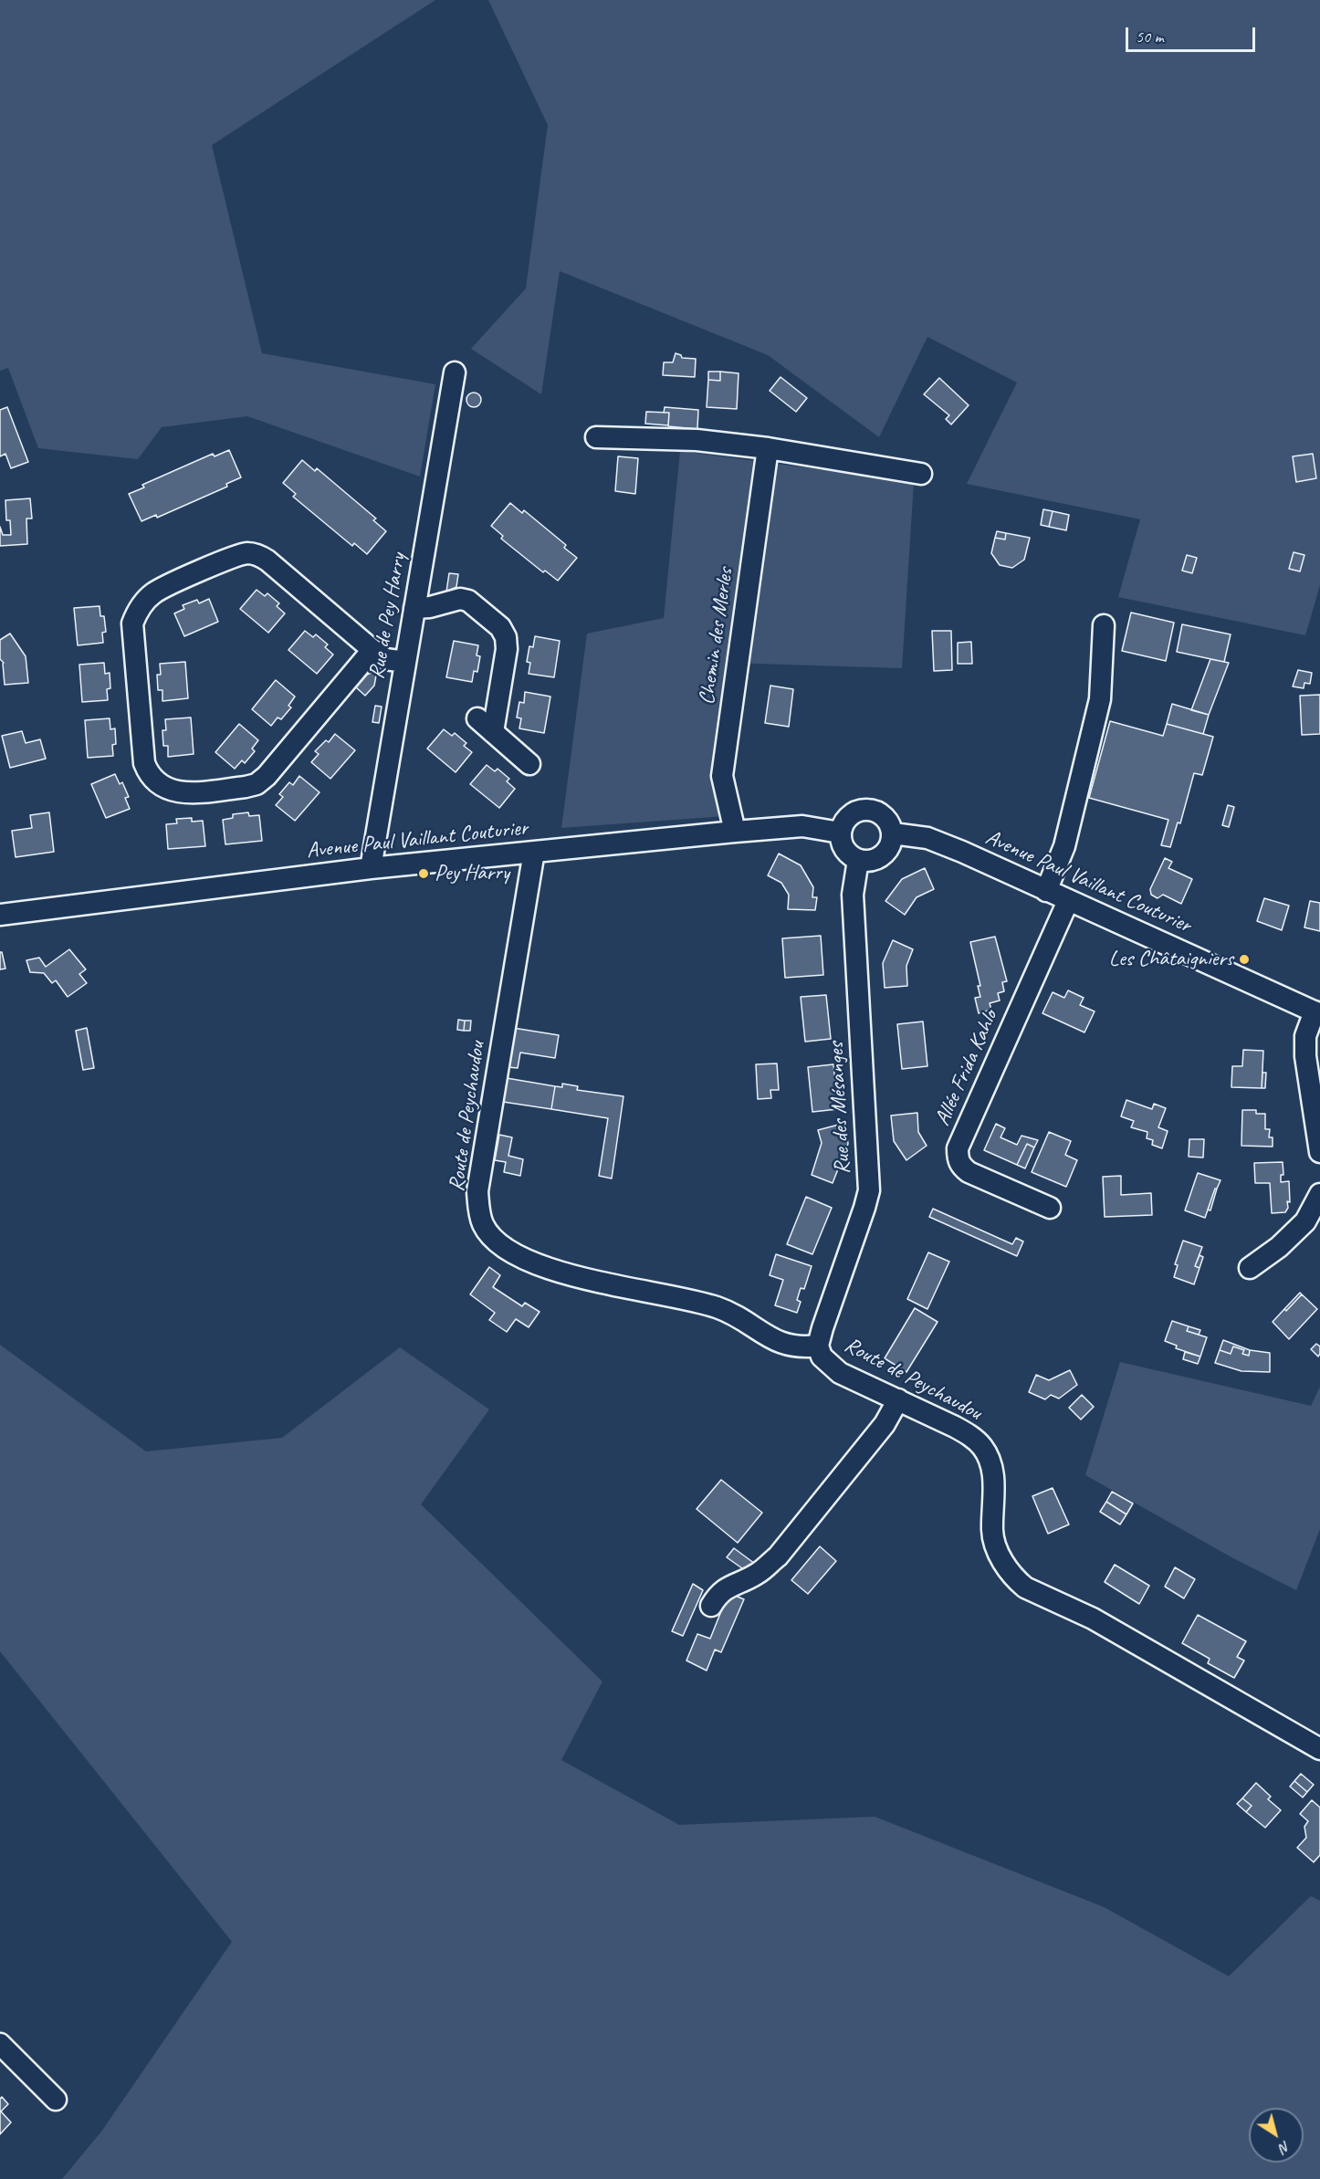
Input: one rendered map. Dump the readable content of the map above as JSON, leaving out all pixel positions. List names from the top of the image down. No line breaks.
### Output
{"streets":{"street":["Rue de Pey Harry","Chemin des Merles","Avenue Paul Vaillant Couturier","Allée Frida Kahlo","Rue des Mésanges","Route de Peychaudou"]},"crossings":[["Rue de Pey Harry","Avenue Paul Vaillant Couturier"],["Chemin des Merles","Avenue Paul Vaillant Couturier"],["Avenue Paul Vaillant Couturier","Allée Frida Kahlo"],["Avenue Paul Vaillant Couturier","Rue des Mésanges"],["Avenue Paul Vaillant Couturier","Route de Peychaudou"],["Rue des Mésanges","Route de Peychaudou"]],"places":["Pey Harry","Les Châtaigniers"],"scale_bar":"50 m","north":"bottom right"}
